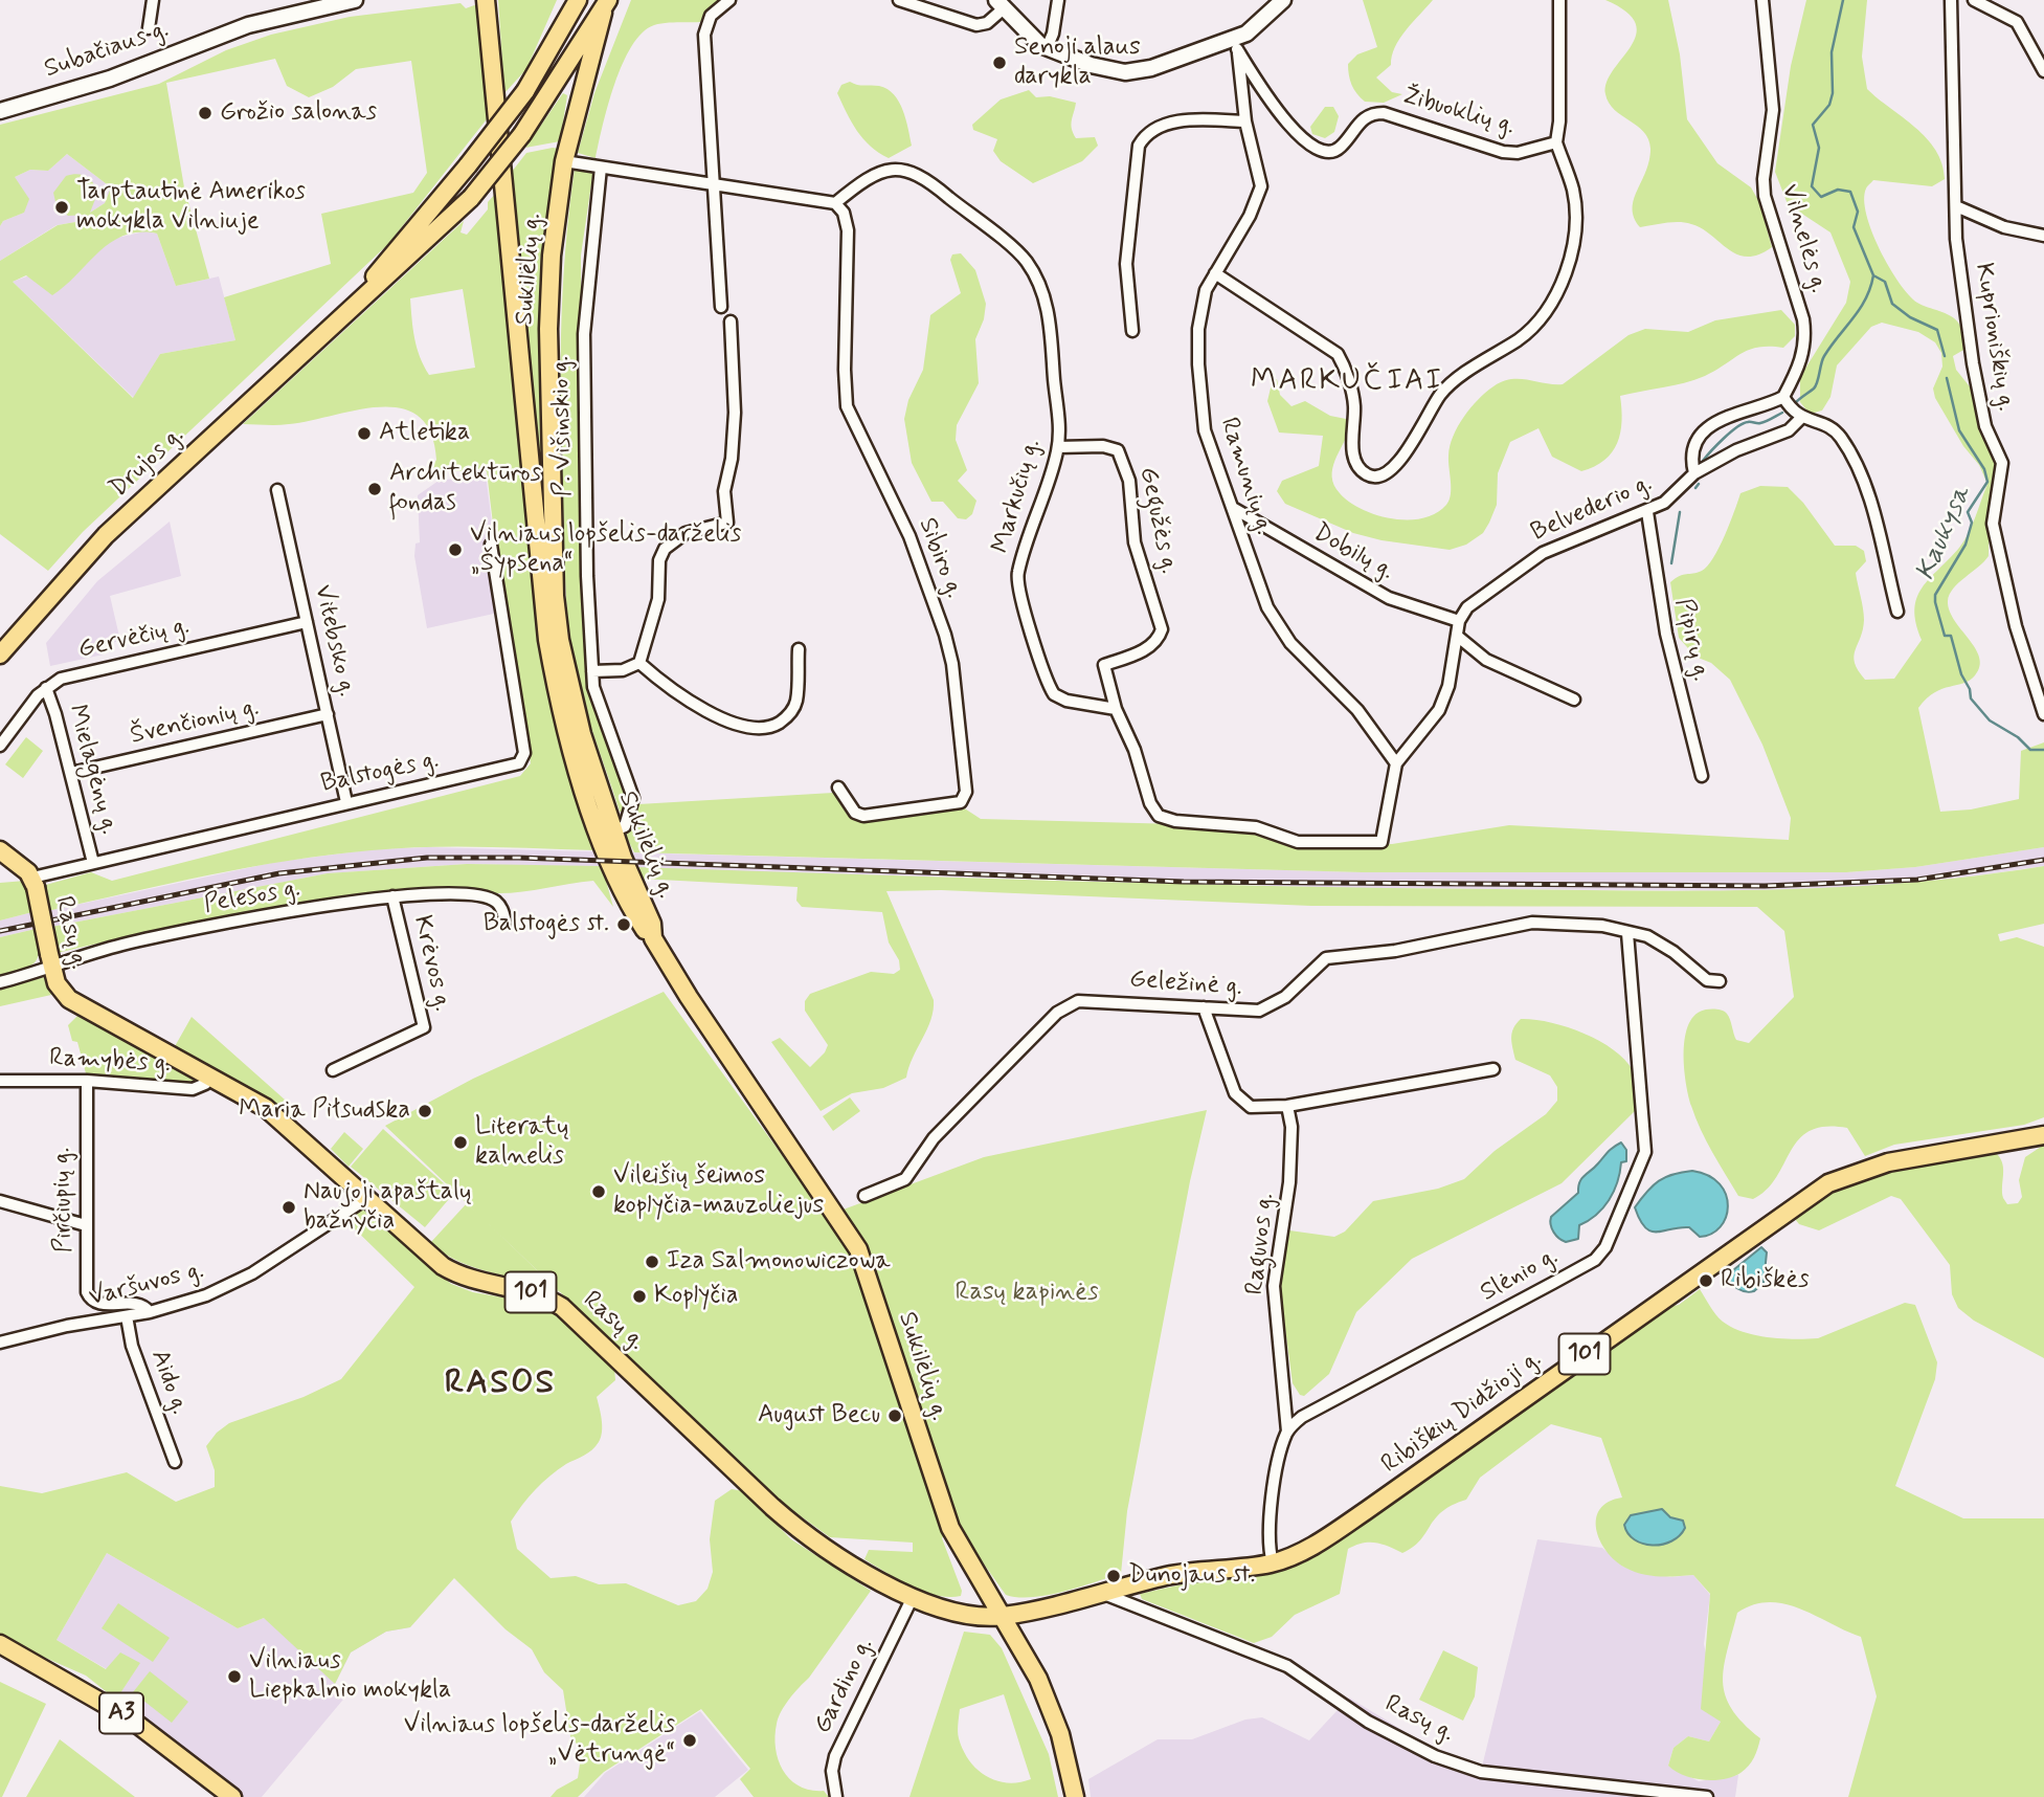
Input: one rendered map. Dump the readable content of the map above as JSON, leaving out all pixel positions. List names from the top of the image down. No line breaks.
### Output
{"streets":{"main road":["Subačiaus g.","Sukilėlių g.","Drujos g.","Rasų g.","101","Ribiškių Didžioji g.","A3"],"street":["Žibuoklių g.","Vilnelės g.","Kuprioniškių g.","P. Višinskio g.","Ramunių g.","Markučių g.","Belvederio g.","Gegužės g.","Dobilų g.","Sibiro g.","Gervėčių g.","Pipirų g.","Vitebsko g.","Švenčionių g.","Mielagėnų g.","Balstogės g.","Pelesos g.","Krėvos g.","Geležinė g.","Ramybės g.","Pirčiupių g.","Raguvos g.","Slėnio g.","Varšuvos g.","Aido g.","Gardino g."]},"crossings":[["Žibuoklių g.","Ramunių g."],["Sukilėlių g.","P. Višinskio g."],["Sukilėlių g.","Drujos g."],["Sukilėlių g.","Rasų g."],["Sukilėlių g.","Ribiškių Didžioji g."],["Ramunių g.","Dobilų g."],["Markučių g.","Gegužės g."],["Markučių g.","Sibiro g."],["Belvederio g.","Dobilų g."],["Belvederio g.","Pipirų g."],["Gervėčių g.","Vitebsko g."],["Gervėčių g.","Mielagėnų g."],["Vitebsko g.","Švenčionių g."],["Vitebsko g.","Balstogės g."],["Švenčionių g.","Mielagėnų g."],["Mielagėnų g.","Balstogės g."],["Balstogės g.","Rasų g."],["Pelesos g.","Rasų g."],["Pelesos g.","Krėvos g."],["Rasų g.","Ramybės g."],["Rasų g.","Varšuvos g."],["Rasų g.","Ribiškių Didžioji g."],["Rasų g.","Gardino g."],["Geležinė g.","Slėnio g."],["Ramybės g.","Pirčiupių g."],["Pirčiupių g.","Varšuvos g."],["Raguvos g.","Slėnio g."],["Varšuvos g.","Aido g."]],"districts":["MARKUČIAI","RASOS"],"water":["Kaukysa"],"parks":["Rasų kapinės"],"places":["Senoji alaus darykla","Grožio salonas","Tarptautinė Amerikos mokykla Vilniuje","Atletika","Architektūros fondas","Vilniaus lopšelis-darželis „Šypsena“","Balstogės st.","Maria Piłsudska","Literatų kalnelis","Vileišių šeimos koplyčia-mauzoliejus","Naujoji apaštalų bažnyčia","Iza Salmonowiczowa","Ribiškės","Koplyčia","August Becu","Dunojaus st.","Vilniaus Liepkalnio mokykla","Vilniaus lopšelis-darželis „Vėtrungė“"]}
